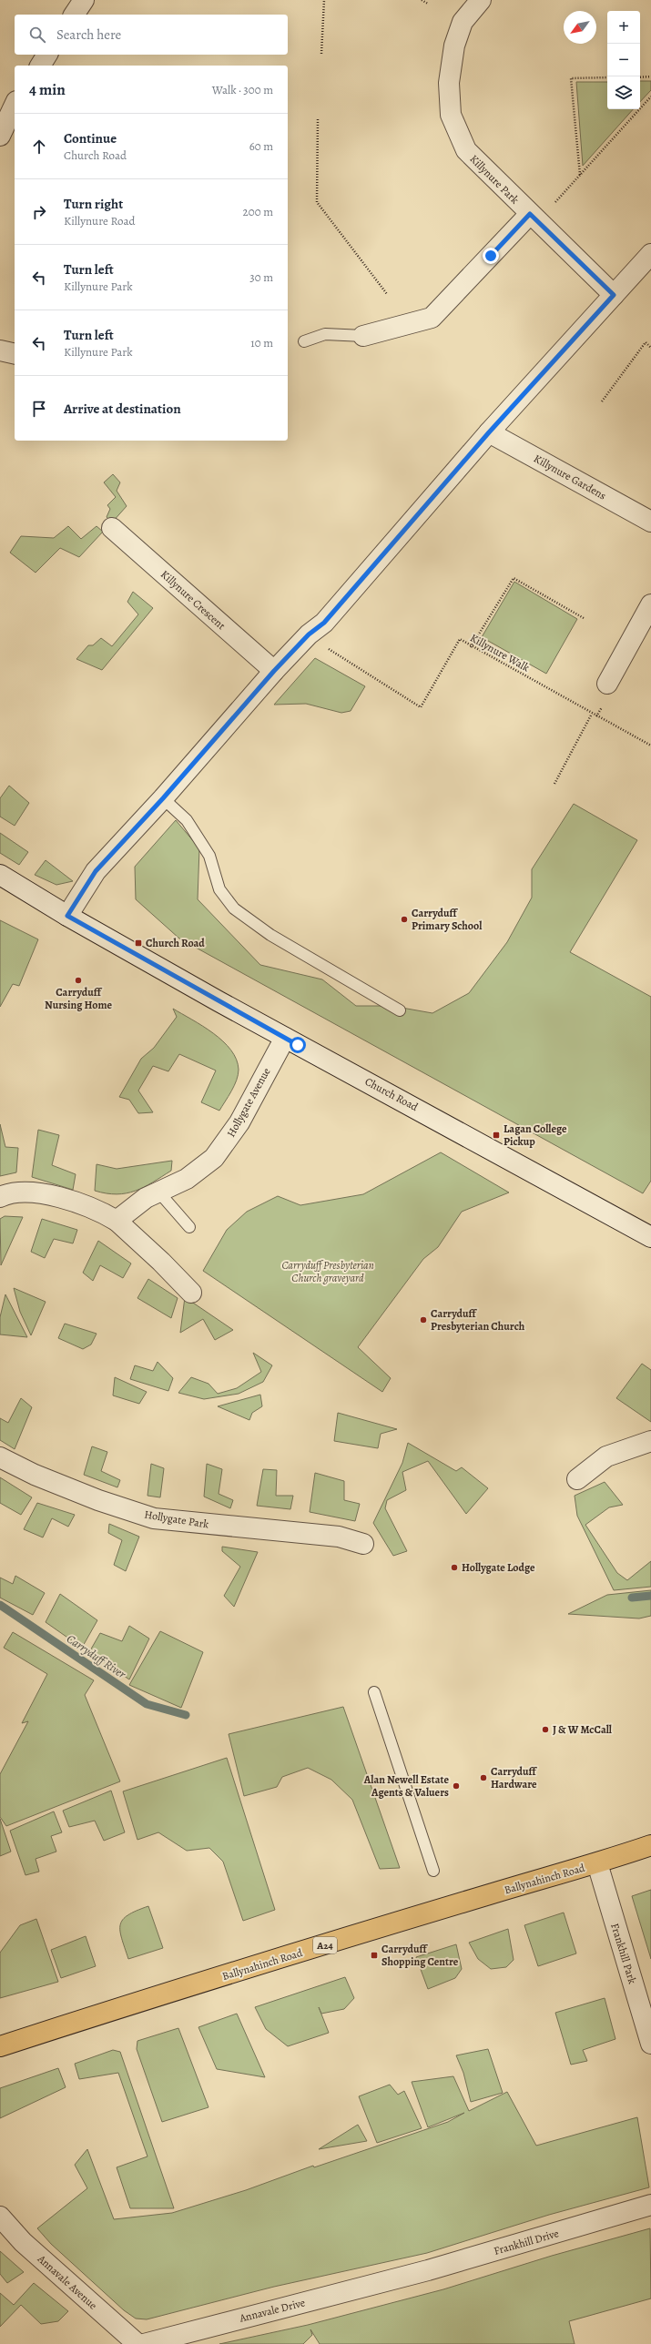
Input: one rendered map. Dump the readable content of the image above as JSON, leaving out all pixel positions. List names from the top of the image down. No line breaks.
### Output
{"streets":{"highway":["Ballynahinch Road","A24"],"street":["Killynure Park","Killynure Gardens","Killynure Crescent","Church Road","Hollygate Avenue","Hollygate Park","Frankhill Park","Frankhill Drive","Annavale Avenue","Annavale Drive"],"path":["Killynure Walk"]},"crossings":[["Church Road","Hollygate Avenue"],["Ballynahinch Road","Frankhill Park"],["Frankhill Drive","Annavale Drive"]],"water":["Carryduff River"],"parks":["Carryduff Presbyterian Church graveyard"],"places":{"other":["Carryduff Primary School","Carryduff Nursing Home","Carryduff Presbyterian Church","Hollygate Lodge","J & W McCall","Carryduff Hardware","Alan Newell Estate Agents & Valuers"],"transit":["Church Road","Lagan College Pickup","Carryduff Shopping Centre"]},"north":"bottom left","page":{"map_buttons":["+","−"],"search":"Search here","heading":["4 min","Walk · 300 m"],"list":[["Continue","Church Road","60 m"],["Turn right","Killynure Road","200 m"],["Turn left","Killynure Park","30 m"],["Turn left","Killynure Park","10 m"],"Arrive at destination"]}}
